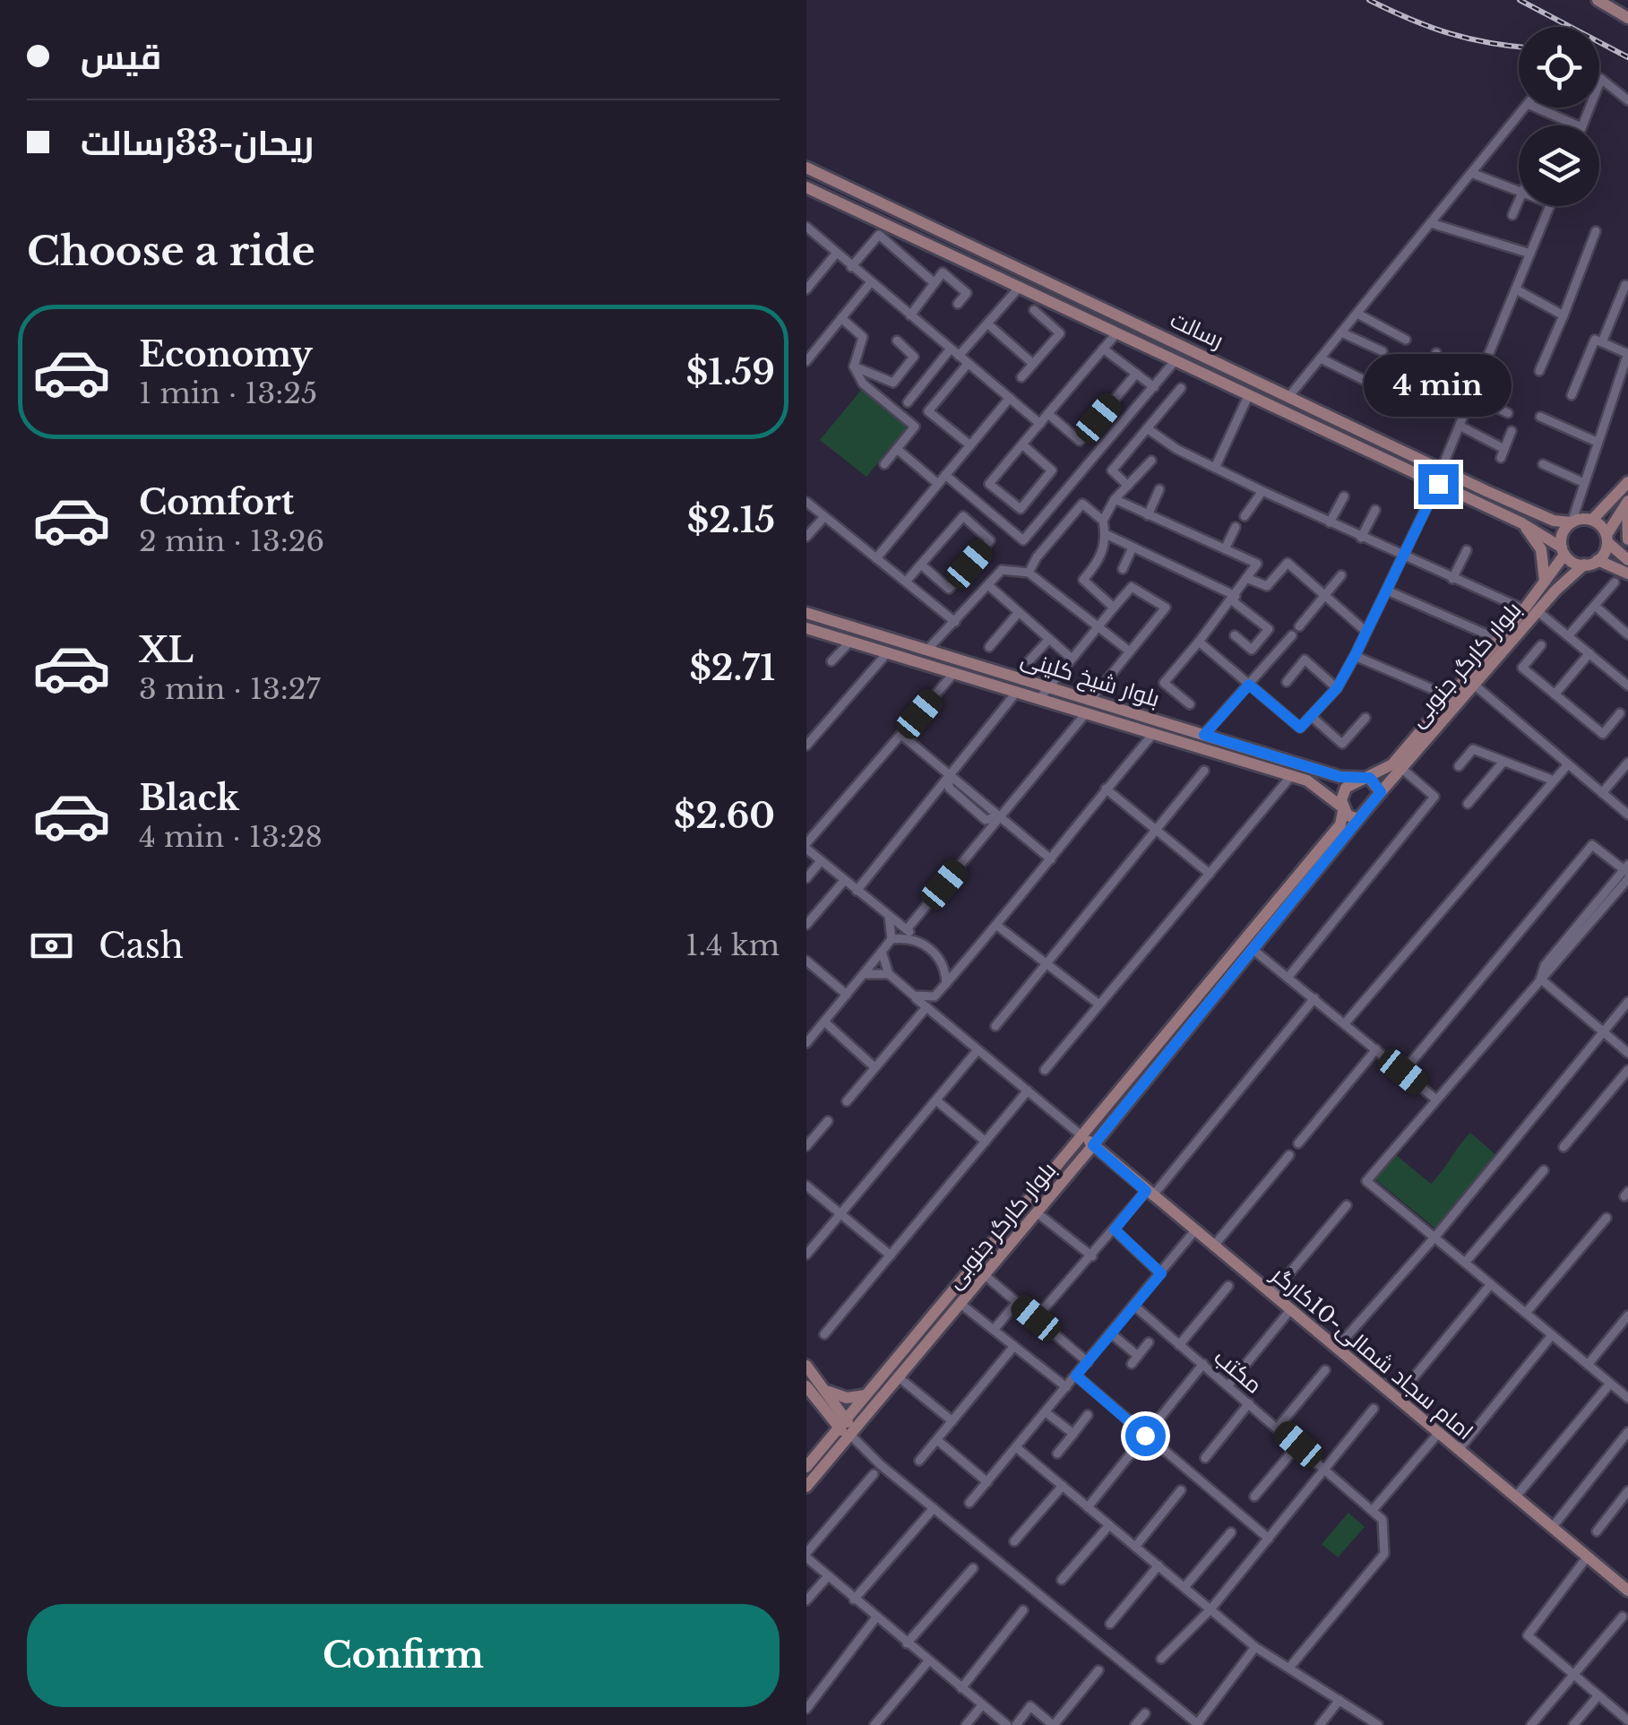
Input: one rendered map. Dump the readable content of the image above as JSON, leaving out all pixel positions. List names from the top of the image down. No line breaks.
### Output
{"streets":{"main road":["رسالت","بلوار کارگر جنوبی","بلوار شیخ کلینی","امام سجاد شمالی-10کارگر"],"street":["مکتب"]},"crossings":[["رسالت","بلوار کارگر جنوبی"],["بلوار کارگر جنوبی","بلوار شیخ کلینی"],["بلوار کارگر جنوبی","امام سجاد شمالی-10کارگر"]],"page":{"banner":["قیس","ریحان-33رسالت"],"heading":"Choose a ride","list":[{"name":"Economy","note":"1 min · 13:25","value":"$1.59"},{"name":"Comfort","note":"2 min · 13:26","value":"$2.15"},{"name":"XL","note":"3 min · 13:27","value":"$2.71"},{"name":"Black","note":"4 min · 13:28","value":"$2.60"}],"bubble":"4 min","pay":["Cash","1.4 km"],"buttons":"Confirm"}}
